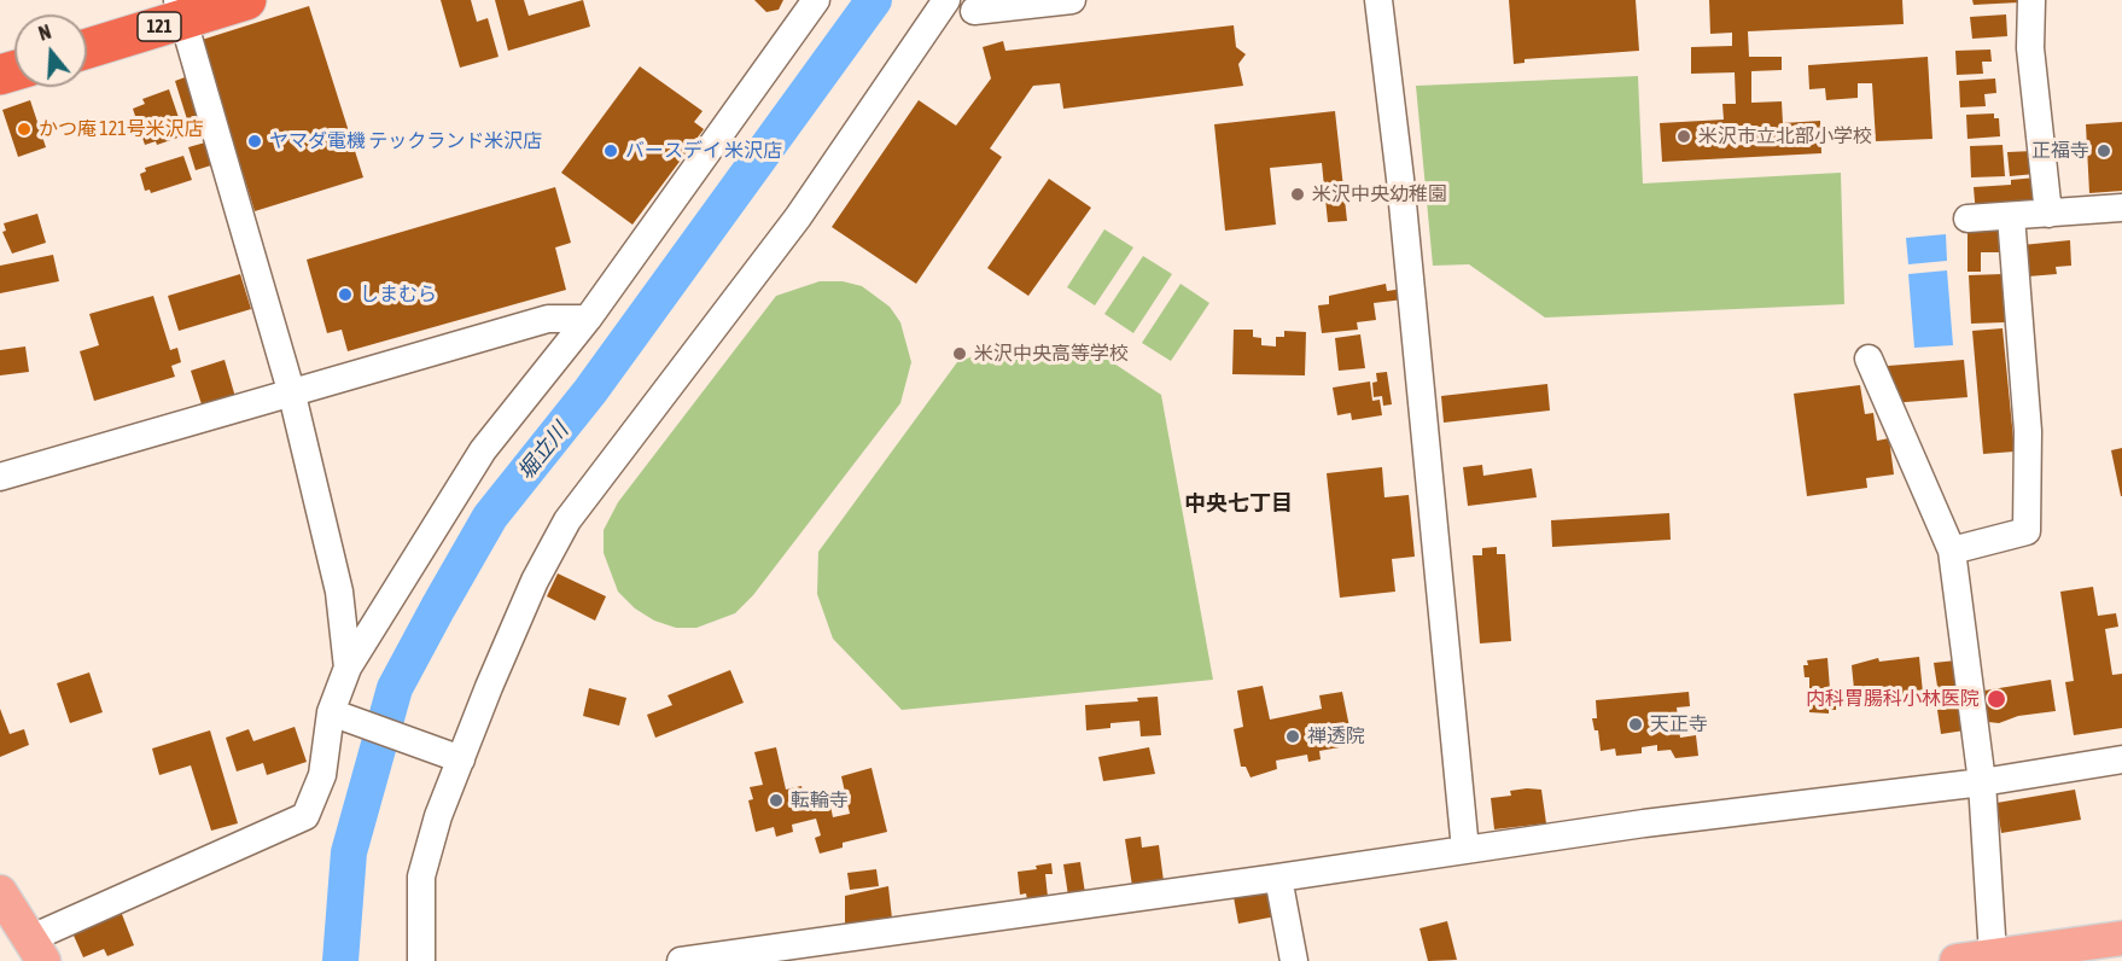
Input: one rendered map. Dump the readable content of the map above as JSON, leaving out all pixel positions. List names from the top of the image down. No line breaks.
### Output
{"streets":{"highway":["121"]},"districts":["中央七丁目"],"water":["堀立川"],"places":["かつ庵 121号米沢店","米沢市立北部小学校","ヤマダ電機 テックランド米沢店","バースデイ 米沢店","正福寺","米沢中央幼稚園","しまむら","米沢中央高等学校","内科胃腸科小林医院","天正寺","禅透院","転輪寺"],"north":"top"}
